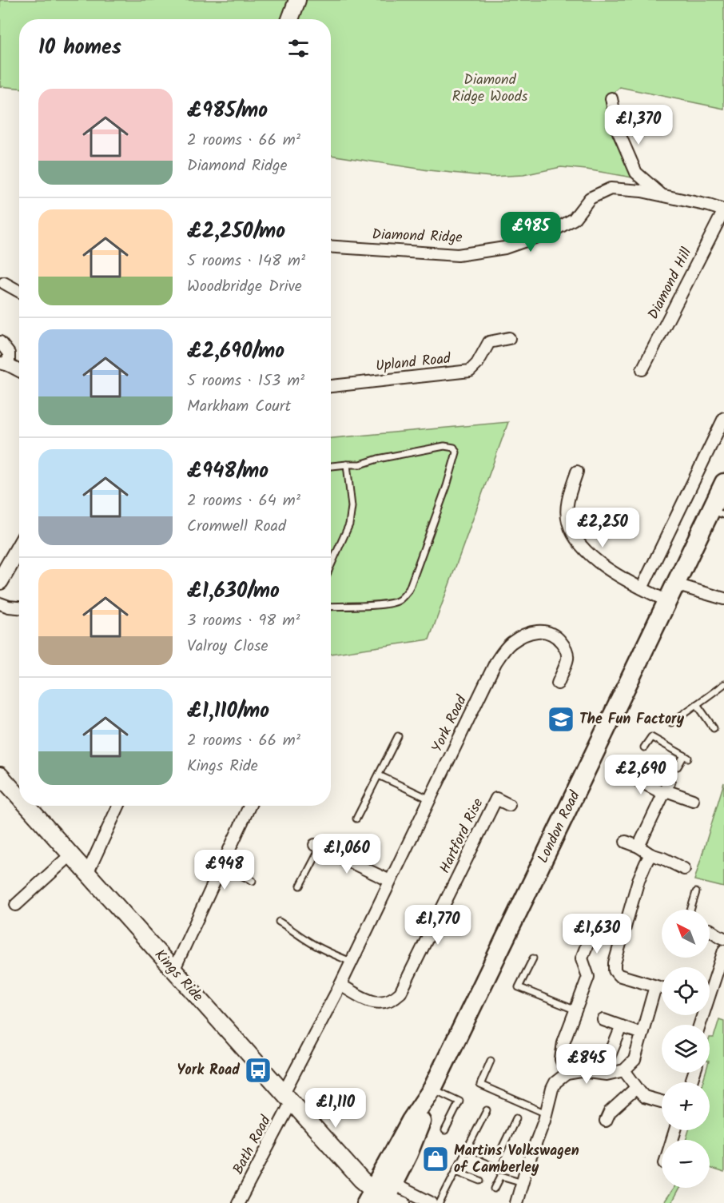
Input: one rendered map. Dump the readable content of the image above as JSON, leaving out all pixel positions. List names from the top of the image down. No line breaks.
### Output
{"streets":{"main road":["London Road"],"street":["Diamond Ridge","Diamond Hill","Upland Road","York Road","Hartford Rise","Kings Ride","Bath Road"]},"crossings":[["Diamond Ridge","Diamond Hill"],["York Road","Hartford Rise"],["York Road","Kings Ride"],["York Road","Bath Road"],["London Road","Kings Ride"],["Kings Ride","Bath Road"]],"parks":["Diamond Ridge Woods"],"places":{"school or university":["The Fun Factory"],"bus stop":["York Road"],"shop":["Martins Volkswagen of Camberley"]},"north":"top left","page":{"heading":"10 homes","list":[{"name":"£985/mo","note":"2 rooms · 66 m² · Diamond Ridge"},{"name":"£2,250/mo","note":"5 rooms · 148 m² · Woodbridge Drive"},{"name":"£2,690/mo","note":"5 rooms · 153 m² · Markham Court"},{"name":"£948/mo","note":"2 rooms · 64 m² · Cromwell Road"},{"name":"£1,630/mo","note":"3 rooms · 98 m² · Valroy Close"},{"name":"£1,110/mo","note":"2 rooms · 66 m² · Kings Ride"}],"price":["£1,370","£985","£2,250","£2,690","£1,060","£948","£1,770","£1,630","£845","£1,110"],"map_buttons":["+","−"]}}
